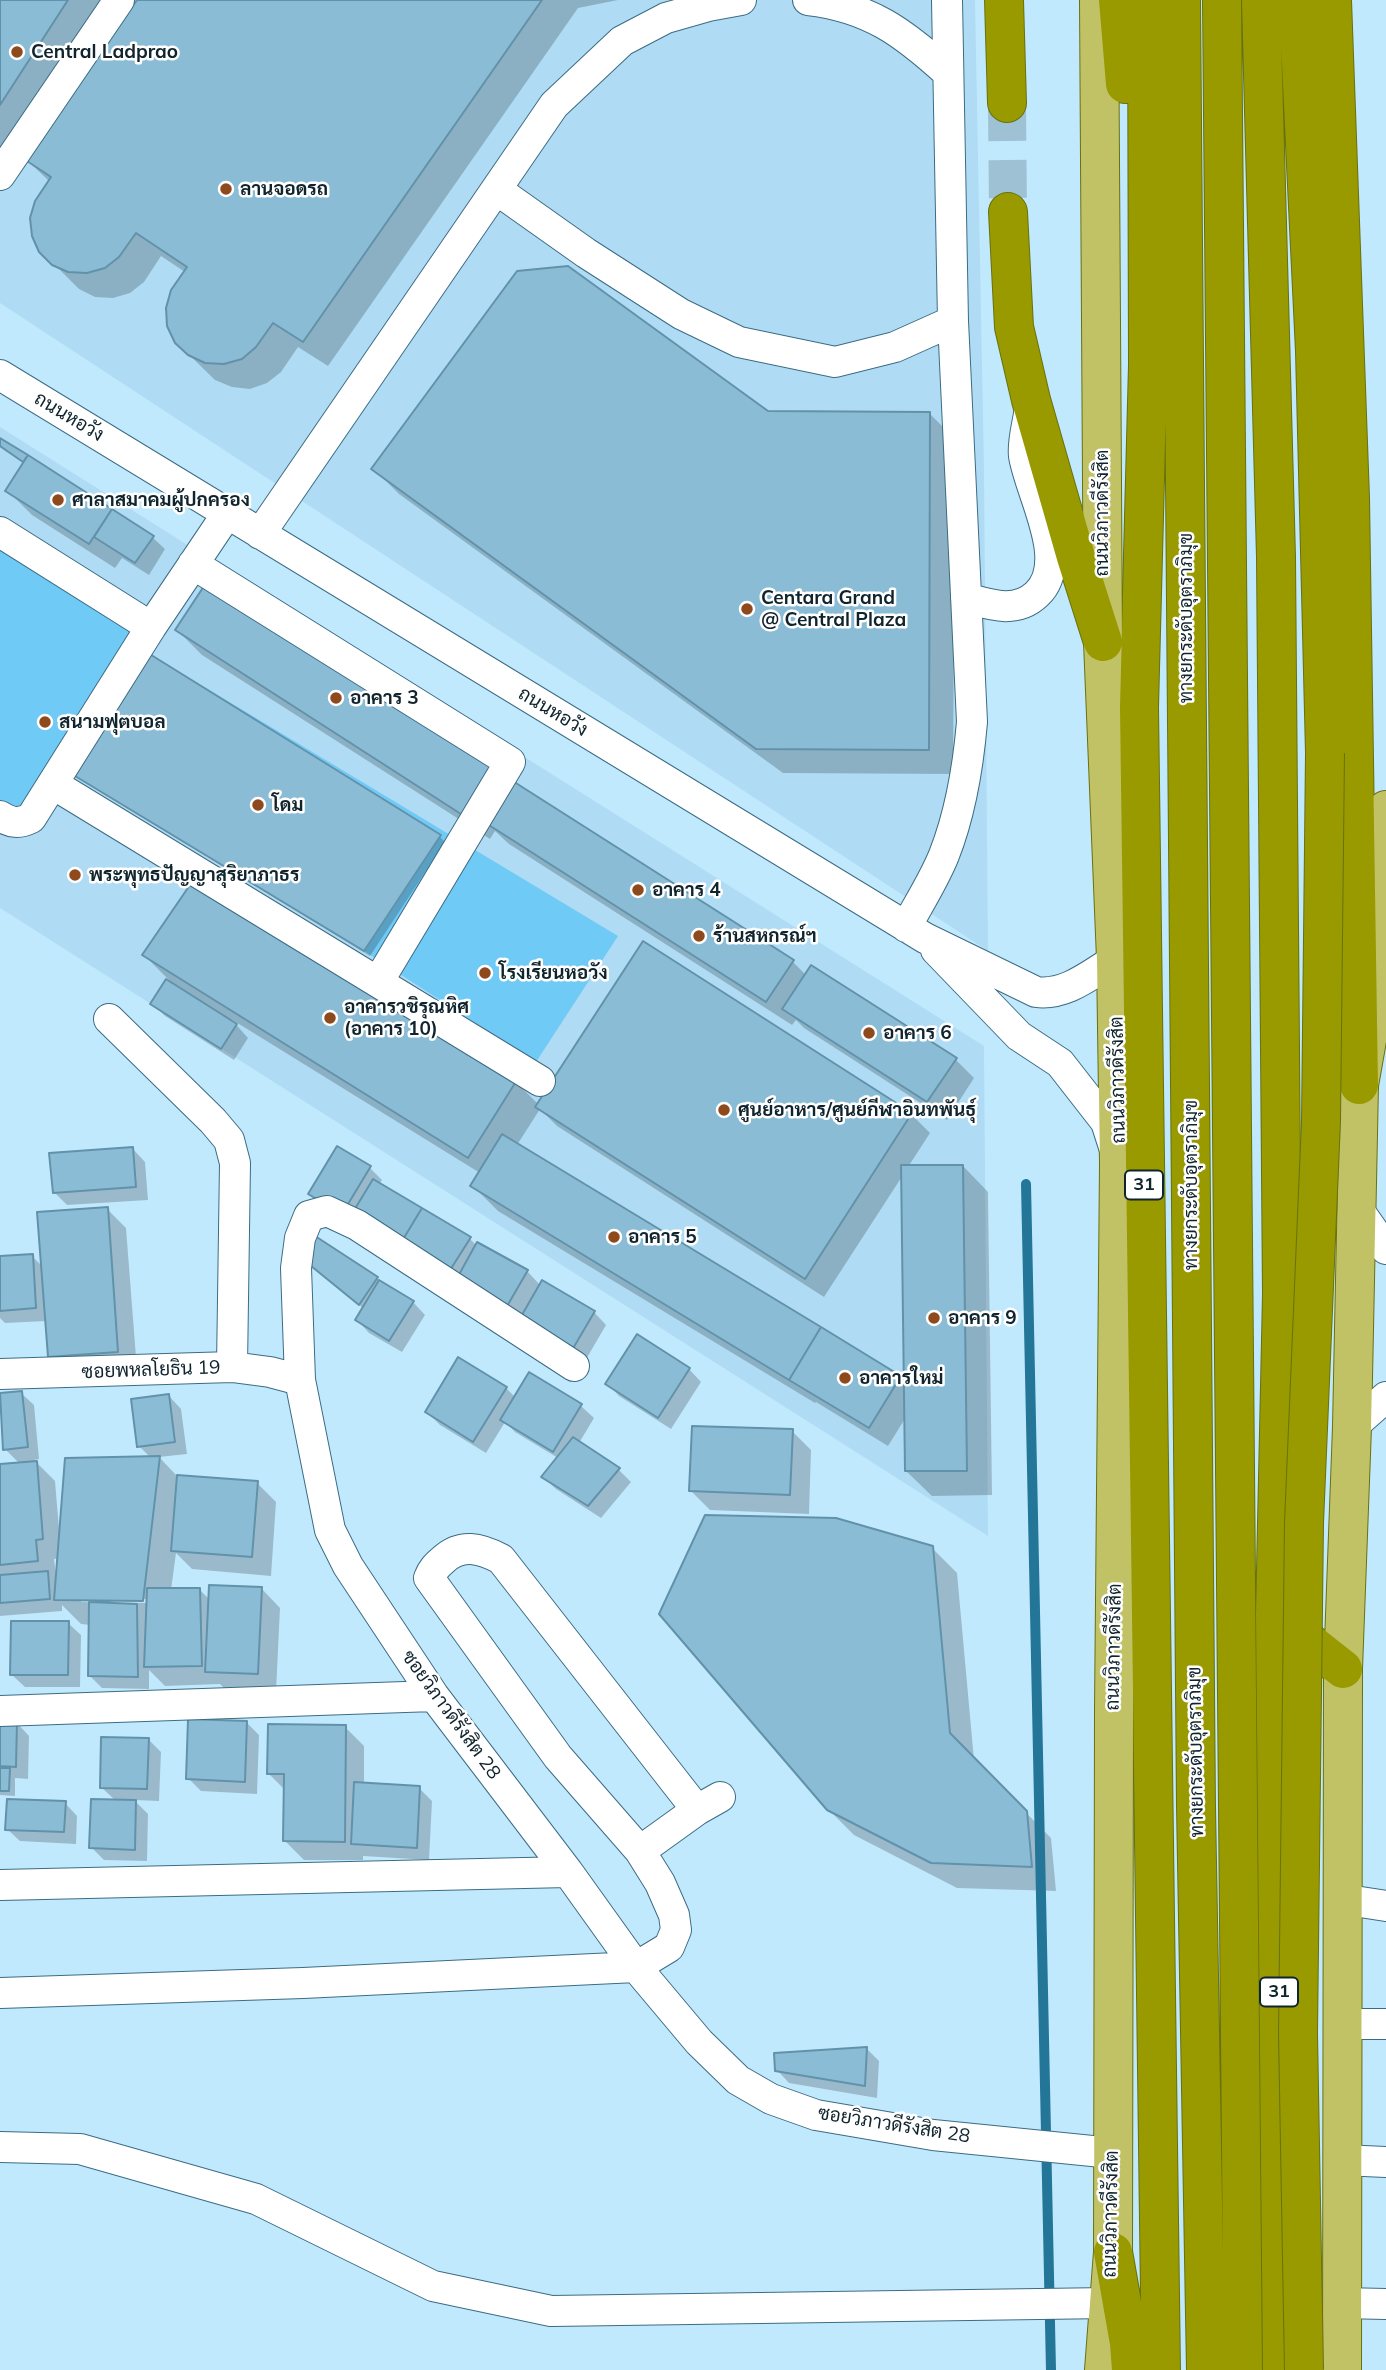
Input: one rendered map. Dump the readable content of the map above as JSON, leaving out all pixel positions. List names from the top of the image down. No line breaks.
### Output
{"streets":{"highway":["ถนนวิภาวดีรังสิต","ทางยกระดับอุตราภิมุข","31"],"street":["ถนนหอวัง","ซอยพหลโยธิน 19","ซอยวิภาวดีรังสิต 28"]},"crossings":[["ถนนหอวัง","ถนนวิภาวดีรังสิต"],["ถนนวิภาวดีรังสิต","ซอยวิภาวดีรังสิต 28"],["ซอยพหลโยธิน 19","ซอยวิภาวดีรังสิต 28"]],"places":["Central Ladprao","ลานจอดรถ","ศาลาสมาคมผู้ปกครอง","Centara Grand @ Central Plaza","อาคาร 3","สนามฟุตบอล","โดม","พระพุทธปัญญาสุริยาภาธร","อาคาร 4","ร้านสหกรณ์ฯ","โรงเรียนหอวัง","อาคารวชิรุณหิศ (อาคาร 10)","อาคาร 6","ศูนย์อาหาร/ศูนย์กีฬาอินทพันธุ์","อาคาร 5","อาคาร 9","อาคารใหม่"]}
